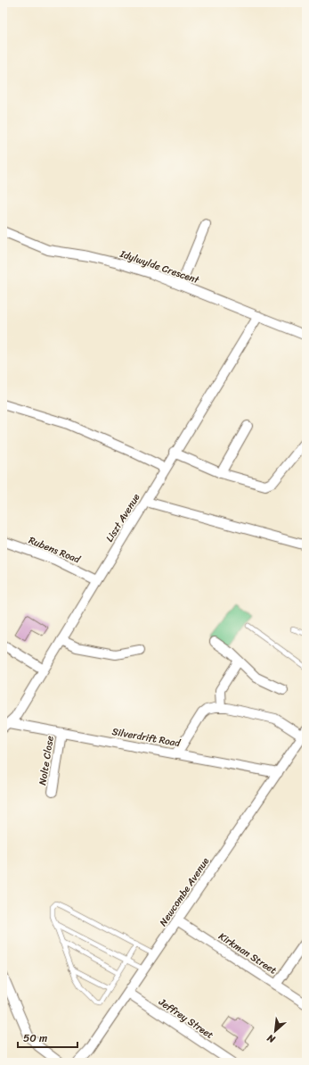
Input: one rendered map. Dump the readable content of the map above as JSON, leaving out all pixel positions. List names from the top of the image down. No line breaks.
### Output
{"streets":{"street":["Idylwylde Crescent","Liszt Avenue","Rubens Road","Silverdrift Road","Nolte Close","Newcombe Avenue","Kirkman Street","Jeffrey Street"]},"crossings":[["Idylwylde Crescent","Liszt Avenue"],["Liszt Avenue","Rubens Road"],["Liszt Avenue","Silverdrift Road"],["Silverdrift Road","Nolte Close"],["Silverdrift Road","Newcombe Avenue"],["Newcombe Avenue","Kirkman Street"],["Newcombe Avenue","Jeffrey Street"]],"scale_bar":"50 m","north":"bottom left"}
